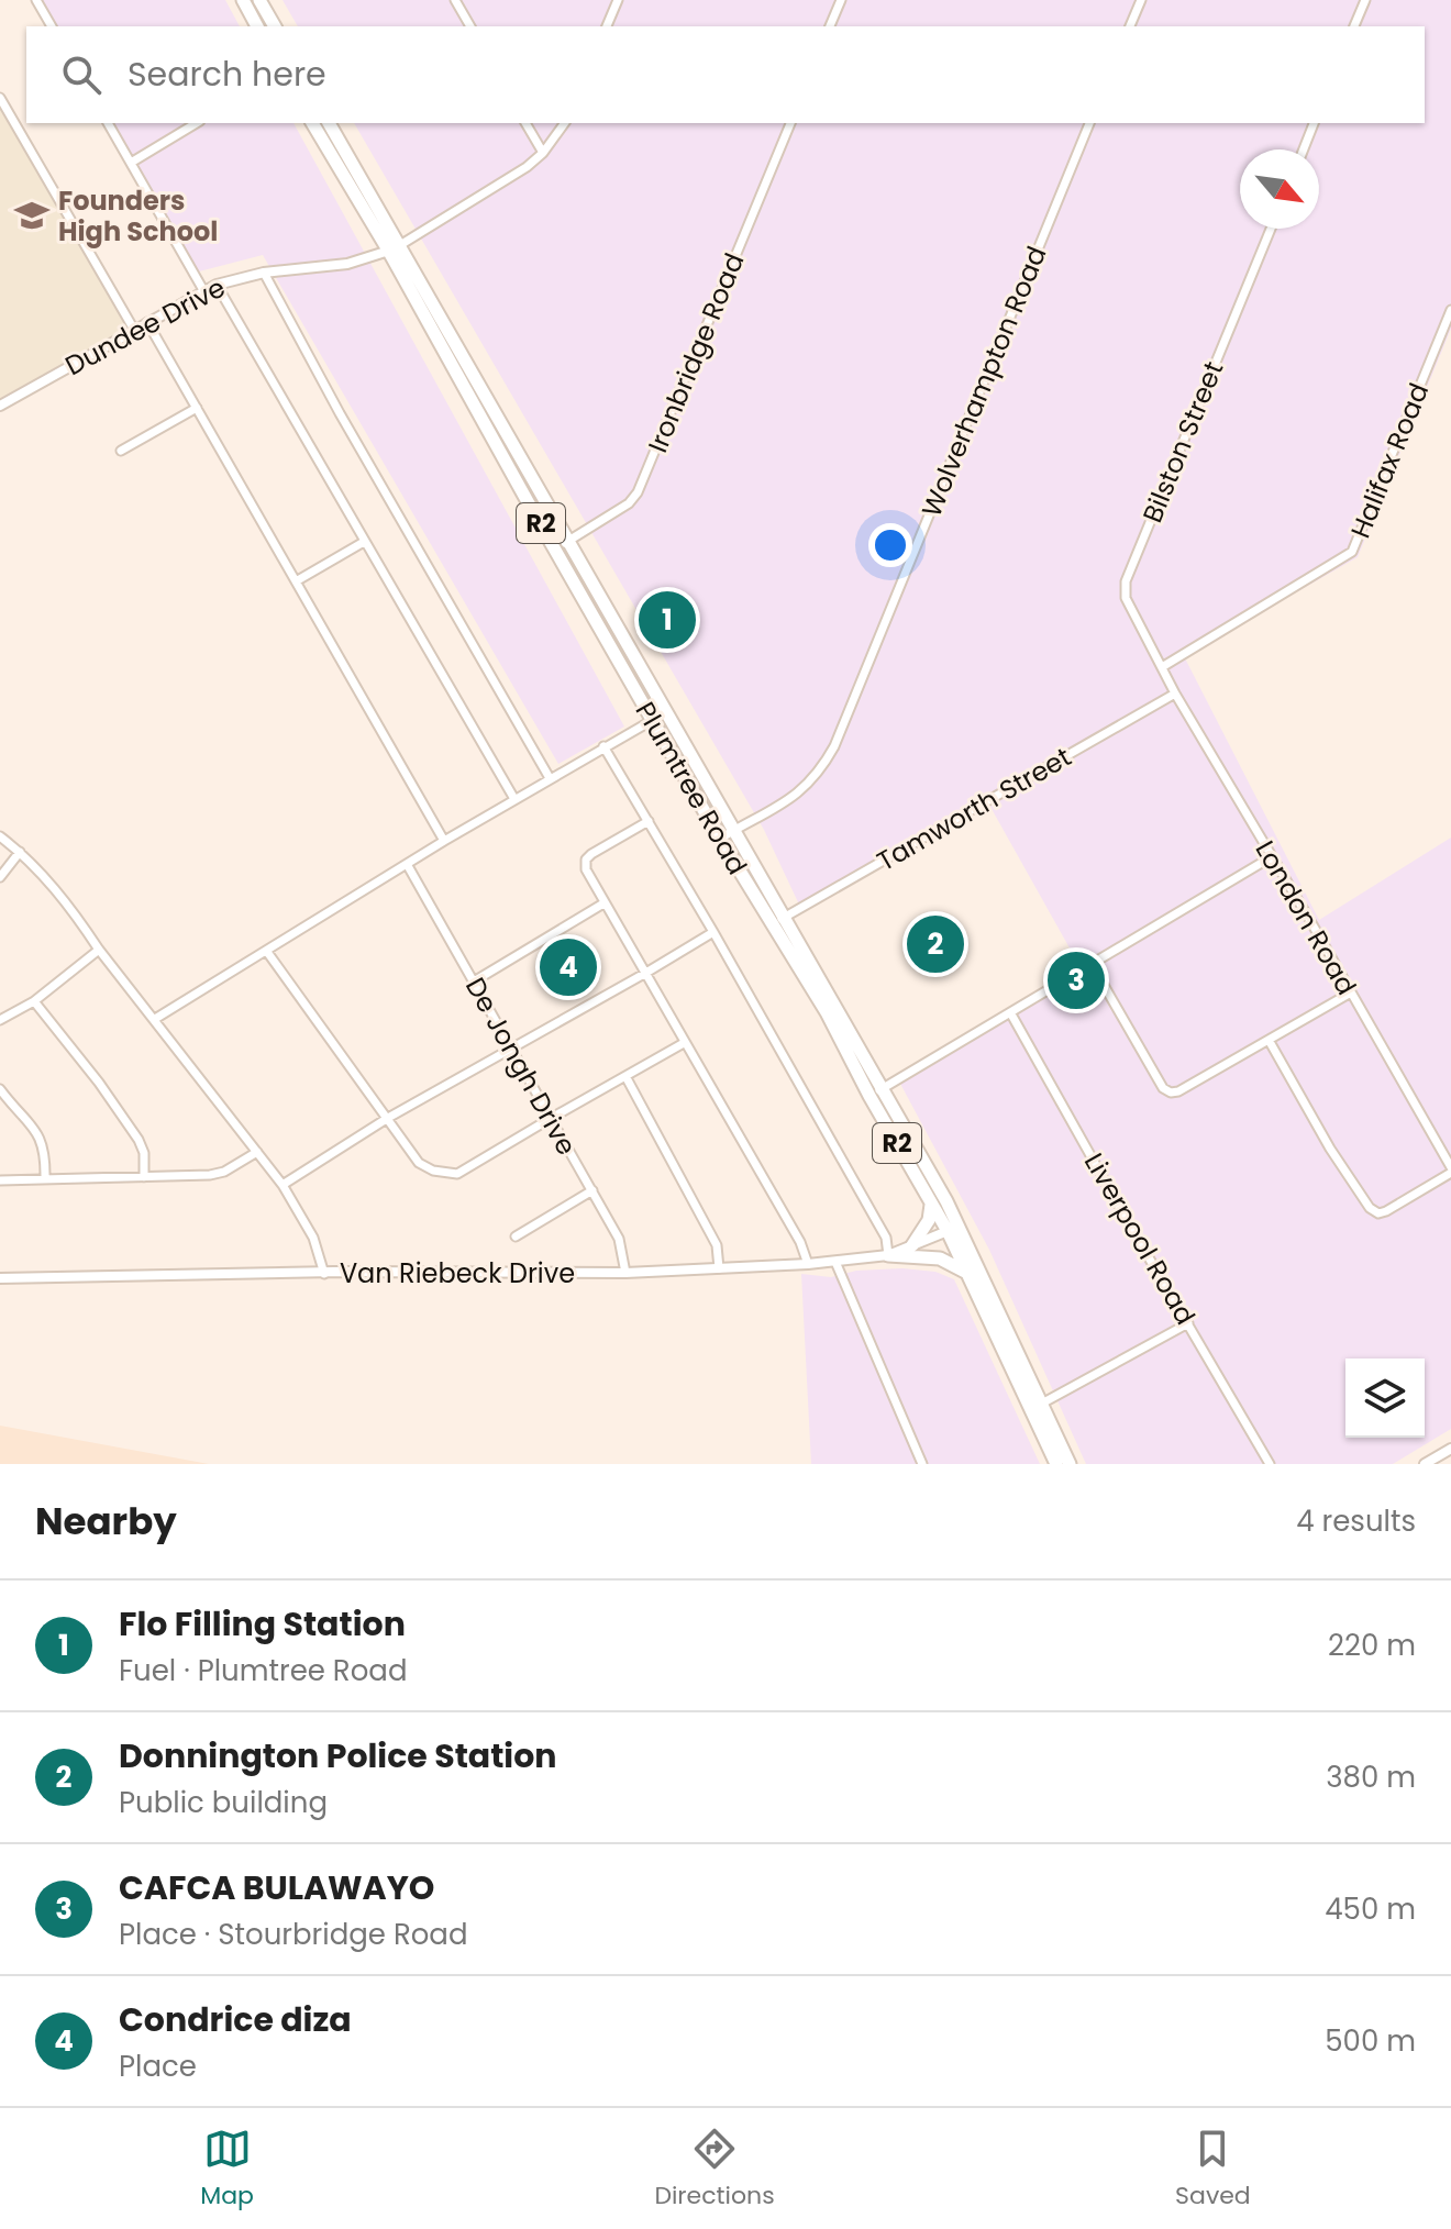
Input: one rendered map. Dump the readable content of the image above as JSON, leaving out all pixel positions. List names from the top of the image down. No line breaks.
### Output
{"streets":{"highway":["R2","Plumtree Road"],"street":["Dundee Drive","Ironbridge Road","Wolverhampton Road","Bilston Street","Halifax Road","Tamworth Street","London Road","De Jongh Drive","Liverpool Road","Van Riebeck Drive"]},"crossings":[["Dundee Drive","Plumtree Road"],["Ironbridge Road","Plumtree Road"],["Wolverhampton Road","Plumtree Road"],["Bilston Street","Halifax Road"],["Bilston Street","London Road"],["Halifax Road","London Road"],["Plumtree Road","Tamworth Street"],["Plumtree Road","Van Riebeck Drive"],["Tamworth Street","London Road"],["De Jongh Drive","Van Riebeck Drive"]],"places":{"school or university":["Founders High School"]},"north":"bottom right","page":{"search":"Search here","pins":["1","2","4","3"],"heading":["Nearby","4 results"],"list":[{"mark":"1","name":"Flo Filling Station","note":"Fuel · Plumtree Road","value":"220 m"},{"mark":"2","name":"Donnington Police Station","note":"Public building","value":"380 m"},{"mark":"3","name":"CAFCA BULAWAYO","note":"Place · Stourbridge Road","value":"450 m"},{"mark":"4","name":"Condrice diza","note":"Place","value":"500 m"}],"nav":["Map","Directions","Saved"]}}
